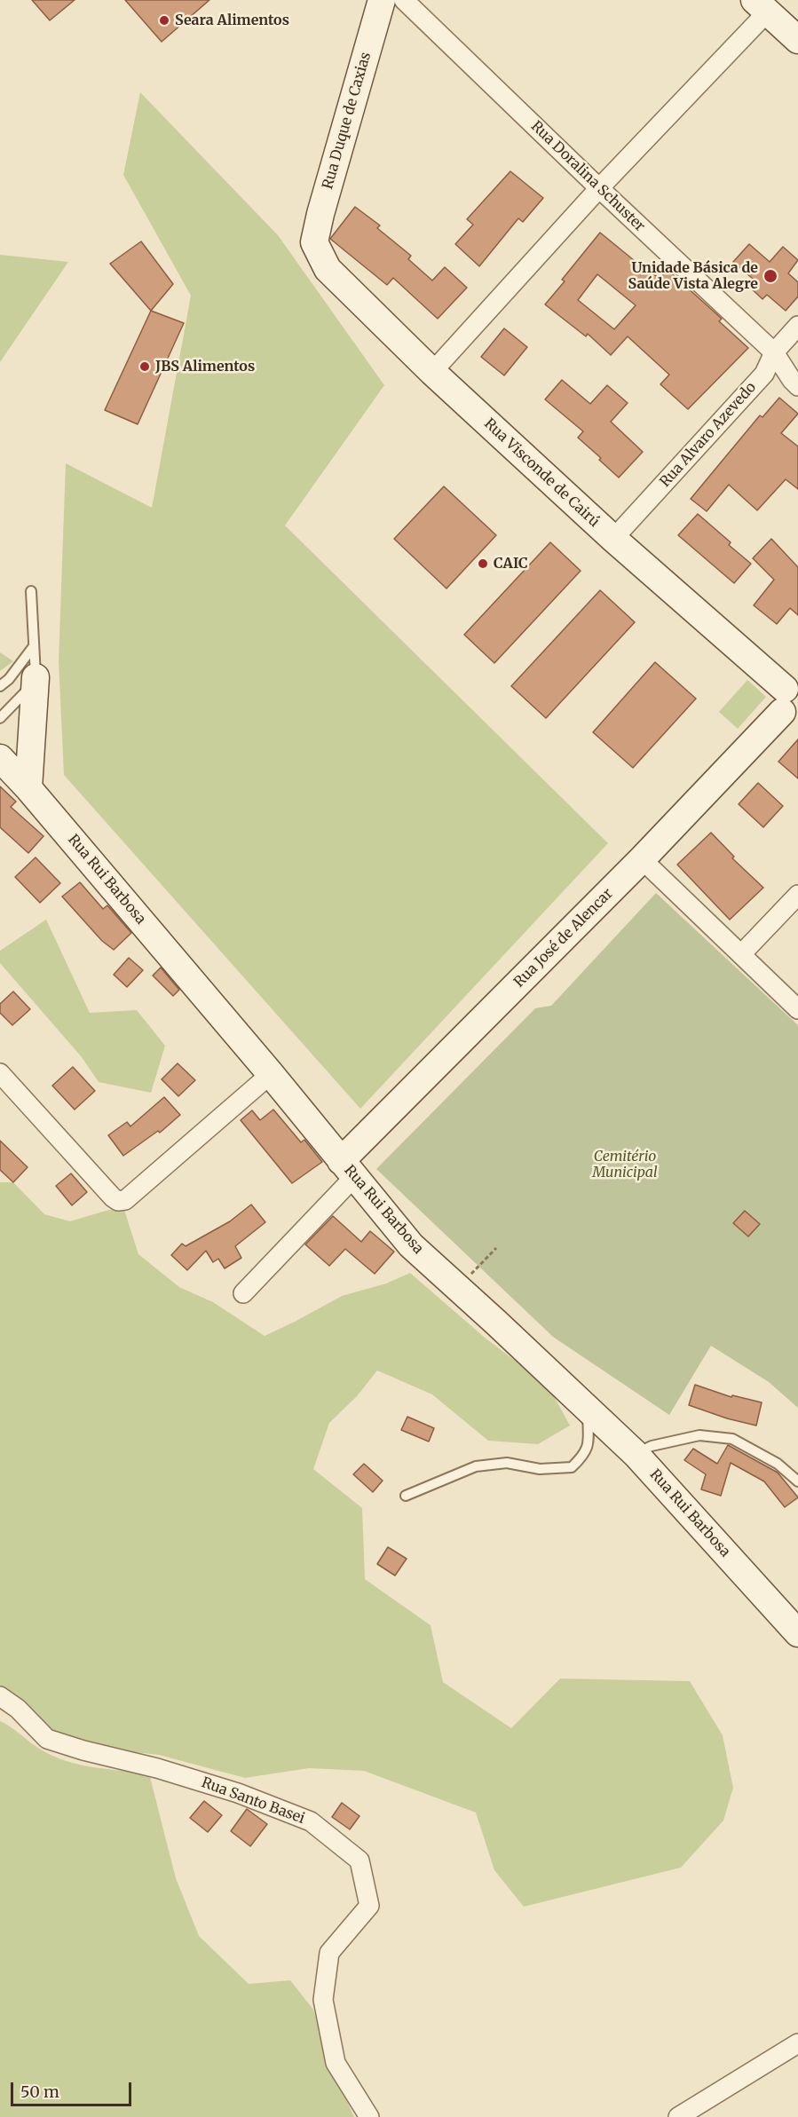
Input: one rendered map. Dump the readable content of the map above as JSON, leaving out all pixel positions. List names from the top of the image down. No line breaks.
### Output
{"streets":{"street":["Rua Duque de Caxias","Rua Doralina Schuster","Rua Alvaro Azevedo","Rua Visconde de Cairú","Rua Rui Barbosa","Rua José de Alencar","Rua Santo Basei"]},"crossings":[["Rua Duque de Caxias","Rua Visconde de Cairú"],["Rua Doralina Schuster","Rua Alvaro Azevedo"],["Rua Alvaro Azevedo","Rua Visconde de Cairú"],["Rua Visconde de Cairú","Rua José de Alencar"],["Rua Rui Barbosa","Rua José de Alencar"]],"parks":["Cemitério Municipal"],"places":["Seara Alimentos","Unidade Básica de Saúde Vista Alegre","JBS Alimentos","CAIC"],"scale_bar":"50 m"}
